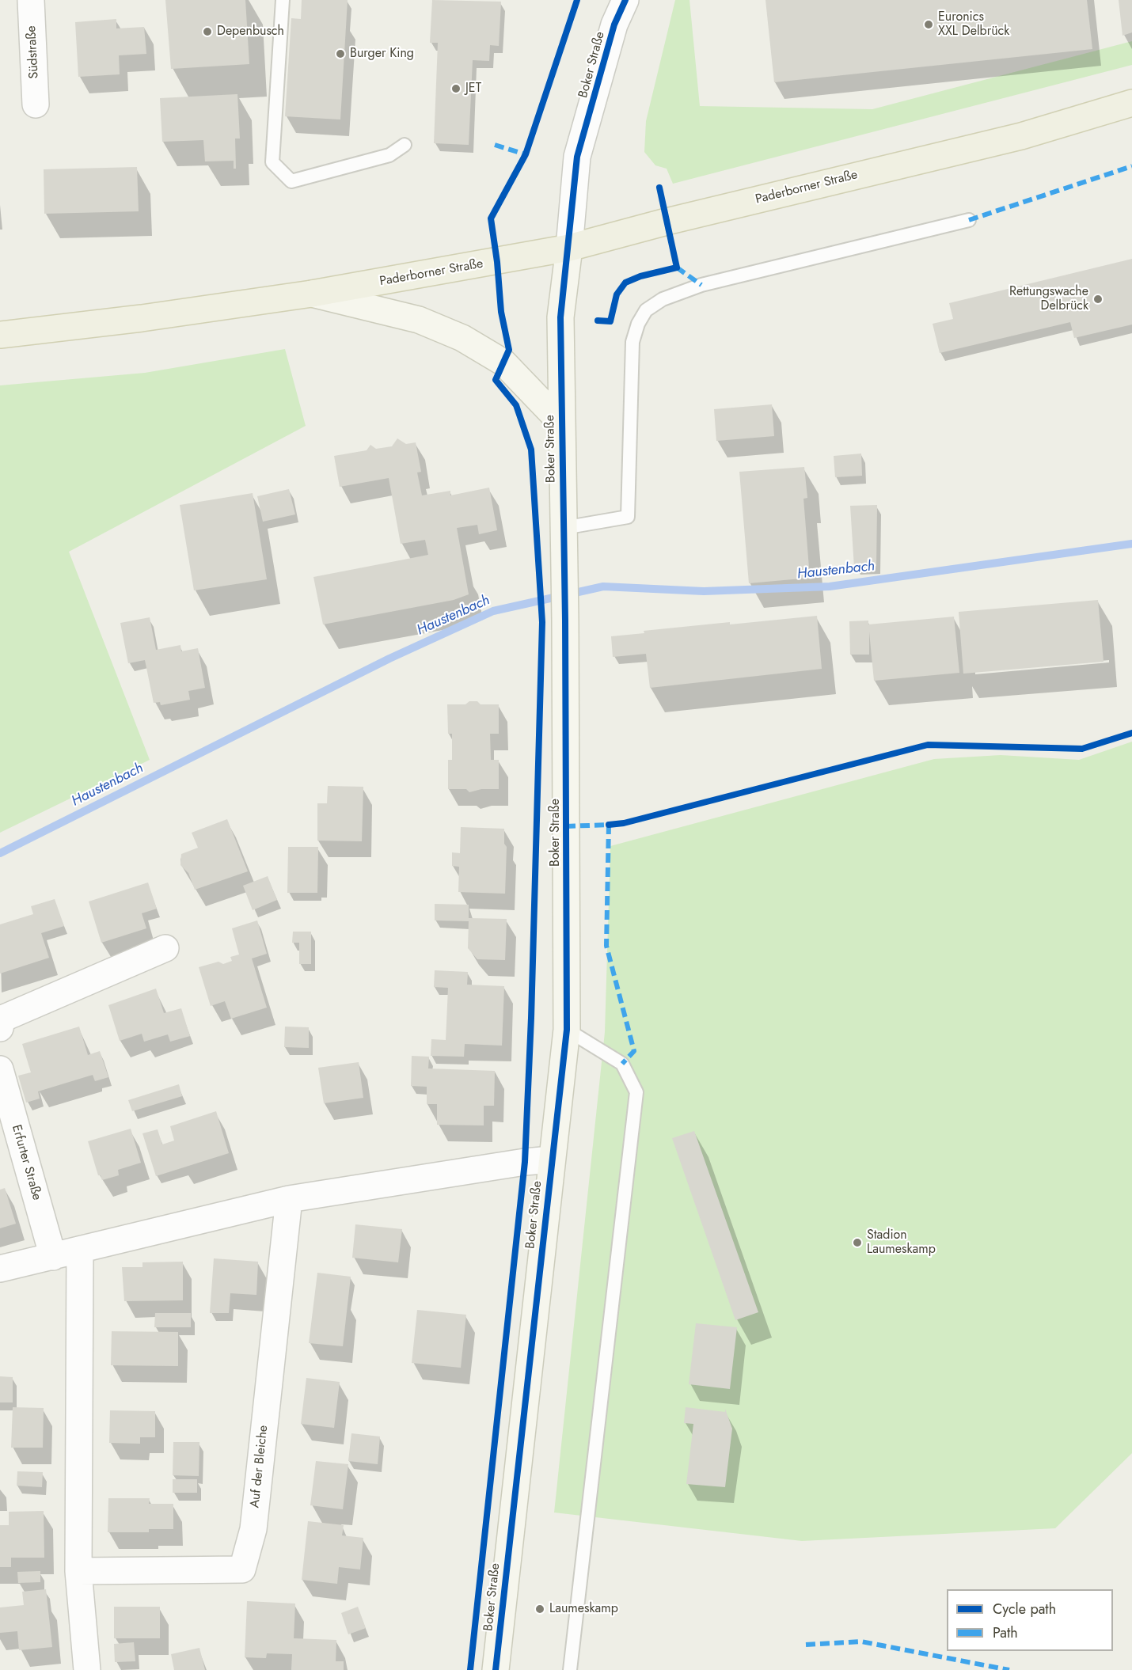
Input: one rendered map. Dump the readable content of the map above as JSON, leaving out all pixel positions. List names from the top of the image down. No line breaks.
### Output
{"streets":{"main road":["Boker Straße","Paderborner Straße"],"street":["Südstraße","Erfurter Straße","Auf der Bleiche"]},"crossings":[["Boker Straße","Paderborner Straße"]],"water":["Haustenbach"],"places":["Euronics XXL Delbrück","Depenbusch","Burger King","JET","Rettungswache Delbrück","Stadion Laumeskamp","Laumeskamp"],"legend":["Cycle path","Path"]}
